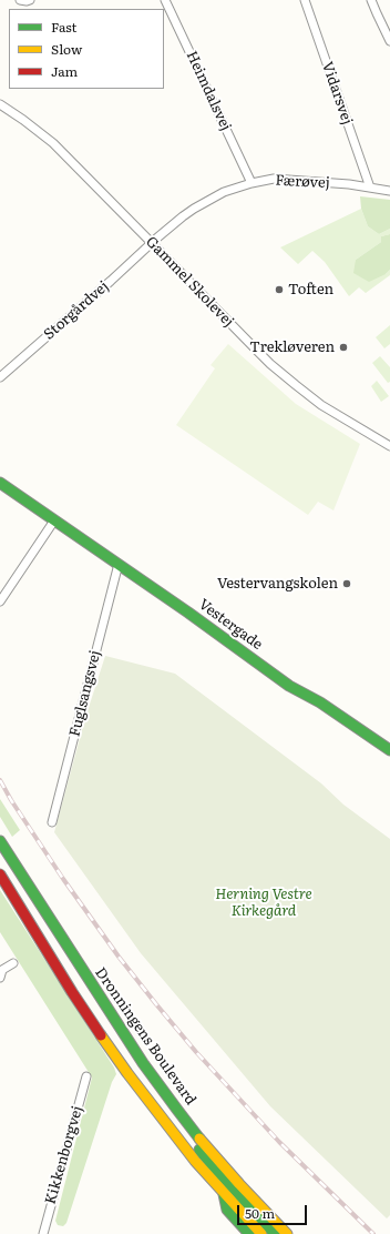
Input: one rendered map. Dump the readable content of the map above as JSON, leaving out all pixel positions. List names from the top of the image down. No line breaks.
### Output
{"streets":{"main road":["Vestergade","Dronningens Boulevard"],"street":["Heimdalsvej","Vidarsvej","Færøvej","Gammel Skolevej","Storgårdvej","Fuglsangsvej","Kikkenborgvej"]},"crossings":[["Heimdalsvej","Færøvej"],["Vidarsvej","Færøvej"],["Færøvej","Gammel Skolevej"],["Færøvej","Storgårdvej"],["Gammel Skolevej","Storgårdvej"],["Vestergade","Fuglsangsvej"]],"parks":["Herning Vestre Kirkegård"],"places":["Toften","Trekløveren","Vestervangskolen"],"legend":["Fast","Slow","Jam"],"scale_bar":"50 m"}
